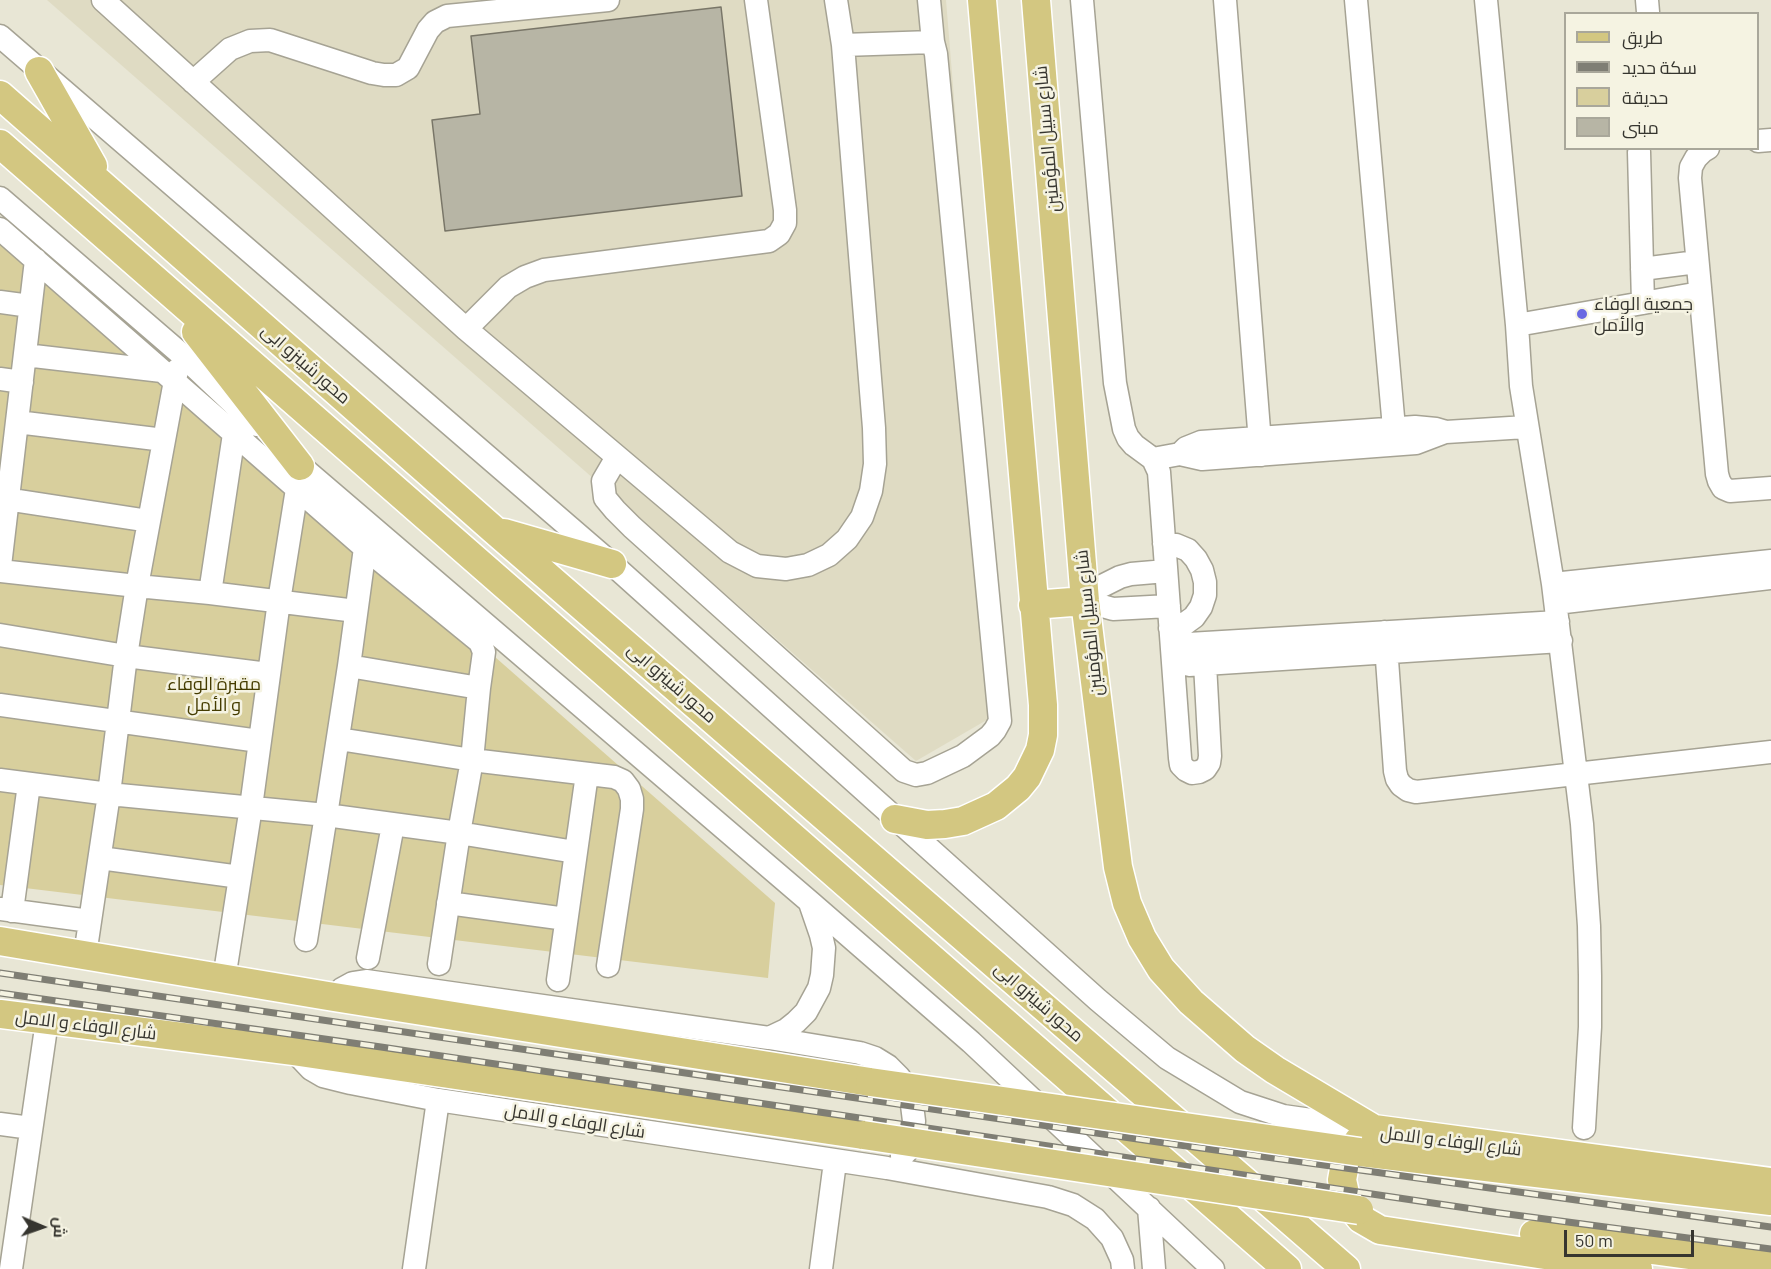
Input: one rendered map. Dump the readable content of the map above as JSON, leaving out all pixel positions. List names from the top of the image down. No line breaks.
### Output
{"streets":{"main road":["شارع سبيل المؤمنين","محور شينزو ابى","شارع الوفاء و الامل"]},"crossings":[["شارع سبيل المؤمنين","شارع الوفاء و الامل"]],"parks":["مقبرة الوفاء و الأمل"],"places":["جمعية الوفاء والأمل"],"legend":["طريق","سكة حديد","حديقة","مبنى"],"scale_bar":"50 m","north":"right"}
